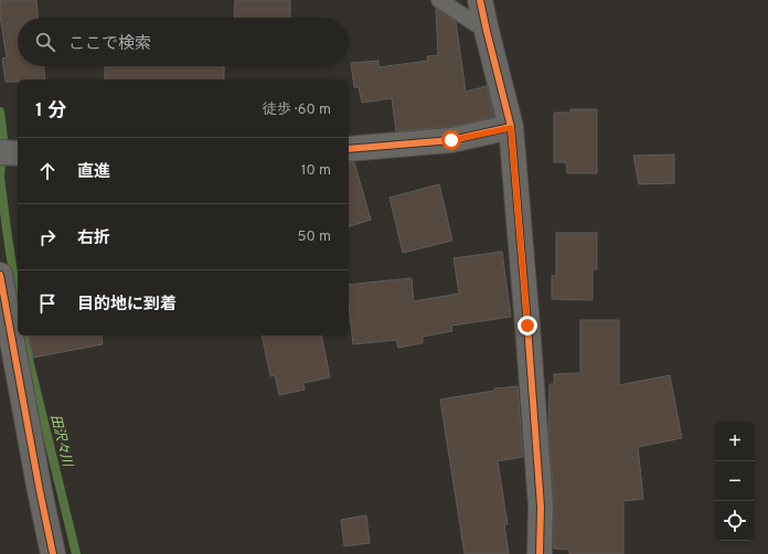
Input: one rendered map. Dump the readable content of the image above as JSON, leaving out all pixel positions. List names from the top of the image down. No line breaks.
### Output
{"water":["田沢々川"],"page":{"search":"ここで検索","heading":["1 分","徒歩 · 60 m"],"list":[["直進","10 m"],["右折","50 m"],"目的地に到着"],"map_buttons":["+","−"]}}
